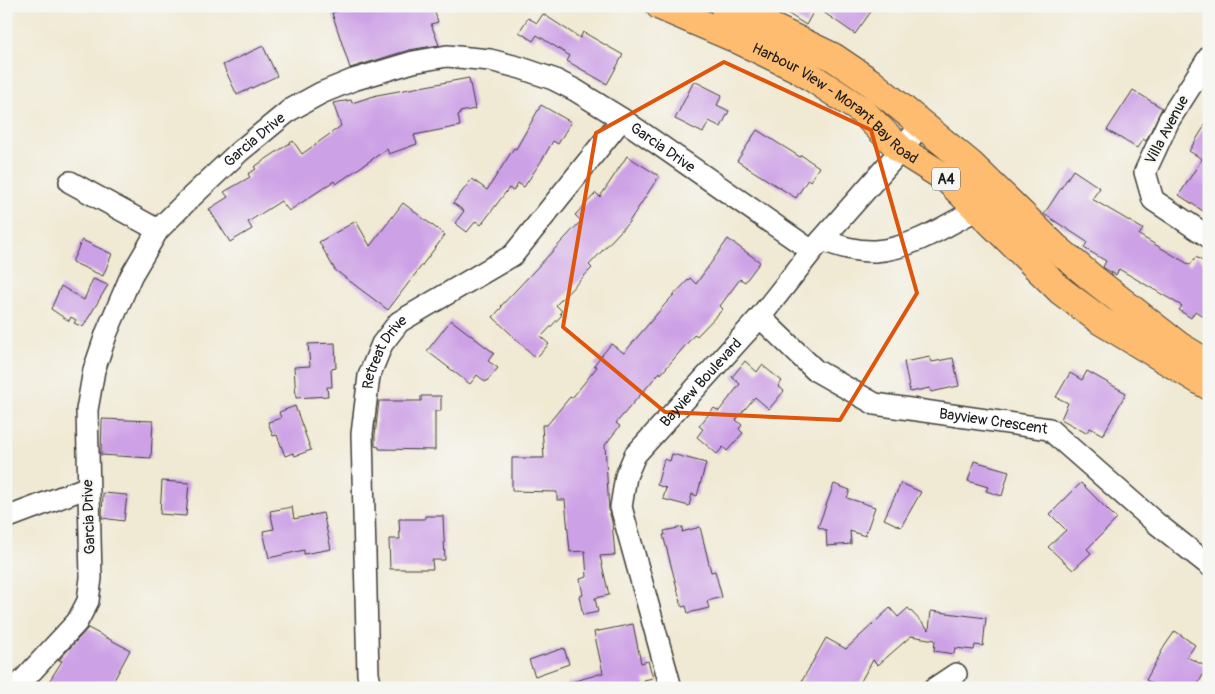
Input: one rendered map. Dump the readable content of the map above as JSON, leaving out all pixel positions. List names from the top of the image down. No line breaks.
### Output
{"streets":{"highway":["Harbour View - Morant Bay Road","A4"],"street":["Villa Avenue","Garcia Drive","Retreat Drive","Bayview Boulevard","Bayview Crescent"]},"crossings":[["Harbour View - Morant Bay Road","Garcia Drive"],["Harbour View - Morant Bay Road","Bayview Boulevard"],["Garcia Drive","Retreat Drive"],["Garcia Drive","Bayview Boulevard"],["Bayview Boulevard","Bayview Crescent"]]}
